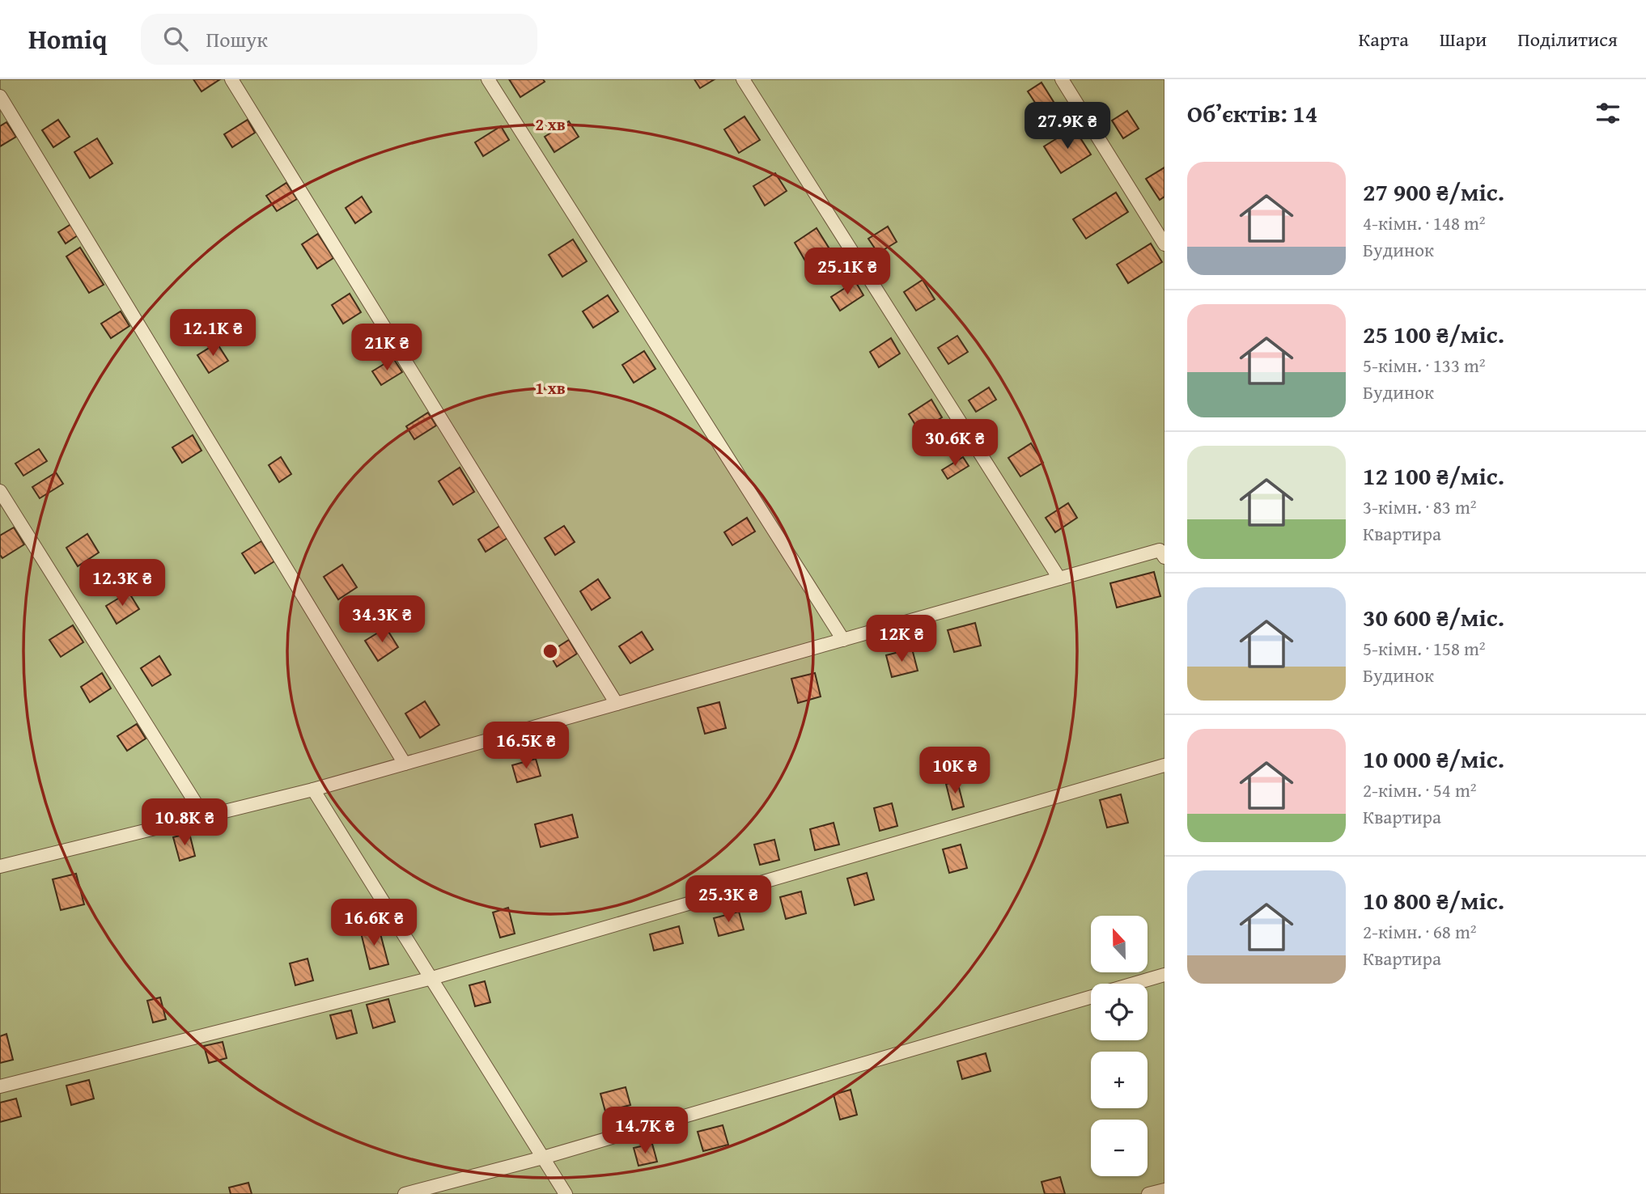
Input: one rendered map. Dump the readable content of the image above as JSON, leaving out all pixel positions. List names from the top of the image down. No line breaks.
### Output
{"north":"top","page":{"header":"Homiq","search":"Пошук","nav":["Карта","Шари","Поділитися"],"heading":"Об’єктів: 14","price":["27.9K ₴","25.1K ₴","12.1K ₴","21K ₴","30.6K ₴","12.3K ₴","34.3K ₴","12K ₴","16.5K ₴","10K ₴","10.8K ₴","25.3K ₴","16.6K ₴","14.7K ₴"],"list":[{"name":"27 900 ₴/міс.","note":"4-кімн. · 148 m² · Будинок"},{"name":"25 100 ₴/міс.","note":"5-кімн. · 133 m² · Будинок"},{"name":"12 100 ₴/міс.","note":"3-кімн. · 83 m² · Квартира"},{"name":"30 600 ₴/міс.","note":"5-кімн. · 158 m² · Будинок"},{"name":"10 000 ₴/міс.","note":"2-кімн. · 54 m² · Квартира"},{"name":"10 800 ₴/міс.","note":"2-кімн. · 68 m² · Квартира"}],"map_buttons":["+","−"]},"rings":["2 хв","1 хв"]}
